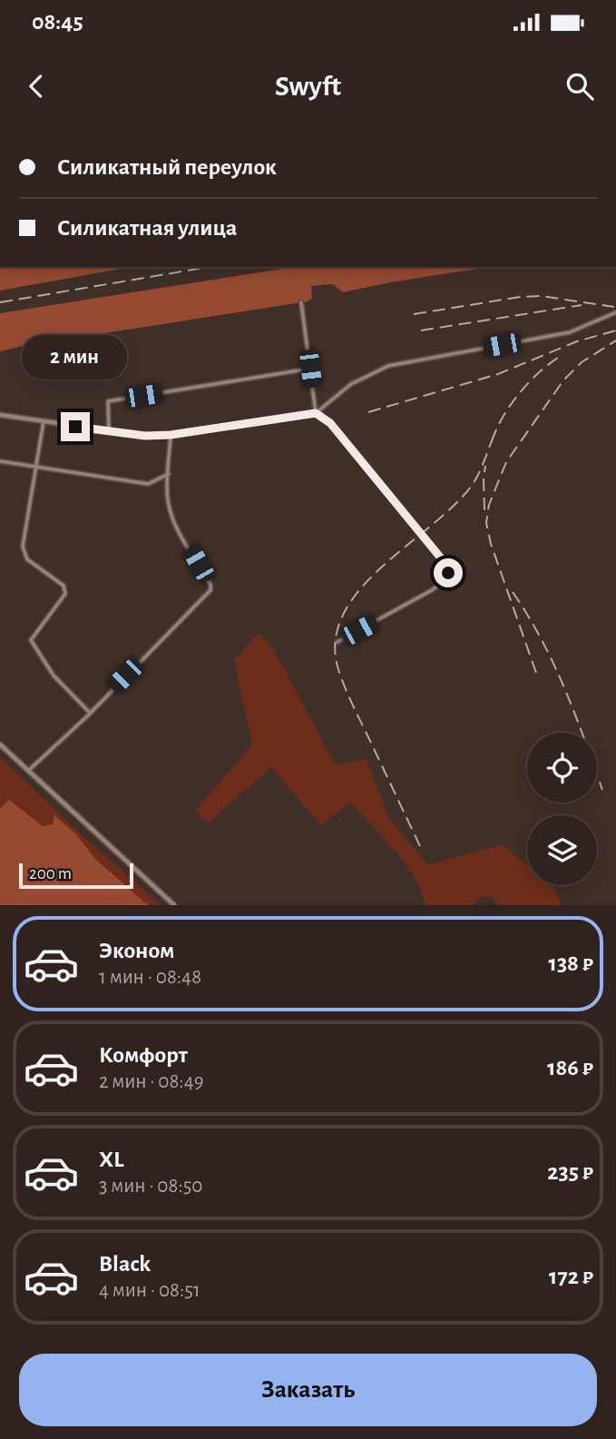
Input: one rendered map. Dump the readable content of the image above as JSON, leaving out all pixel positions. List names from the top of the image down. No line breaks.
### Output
{"scale_bar":"200 m","page":{"status":"08:45","header":"Swyft","banner":["Силикатный переулок","Силикатная улица"],"bubble":"2 мин","scale":"200 m","list":[{"name":"Эконом","note":"1 мин · 08:48","value":"138 ₽"},{"name":"Комфорт","note":"2 мин · 08:49","value":"186 ₽"},{"name":"XL","note":"3 мин · 08:50","value":"235 ₽"},{"name":"Black","note":"4 мин · 08:51","value":"172 ₽"}],"buttons":"Заказать"}}
